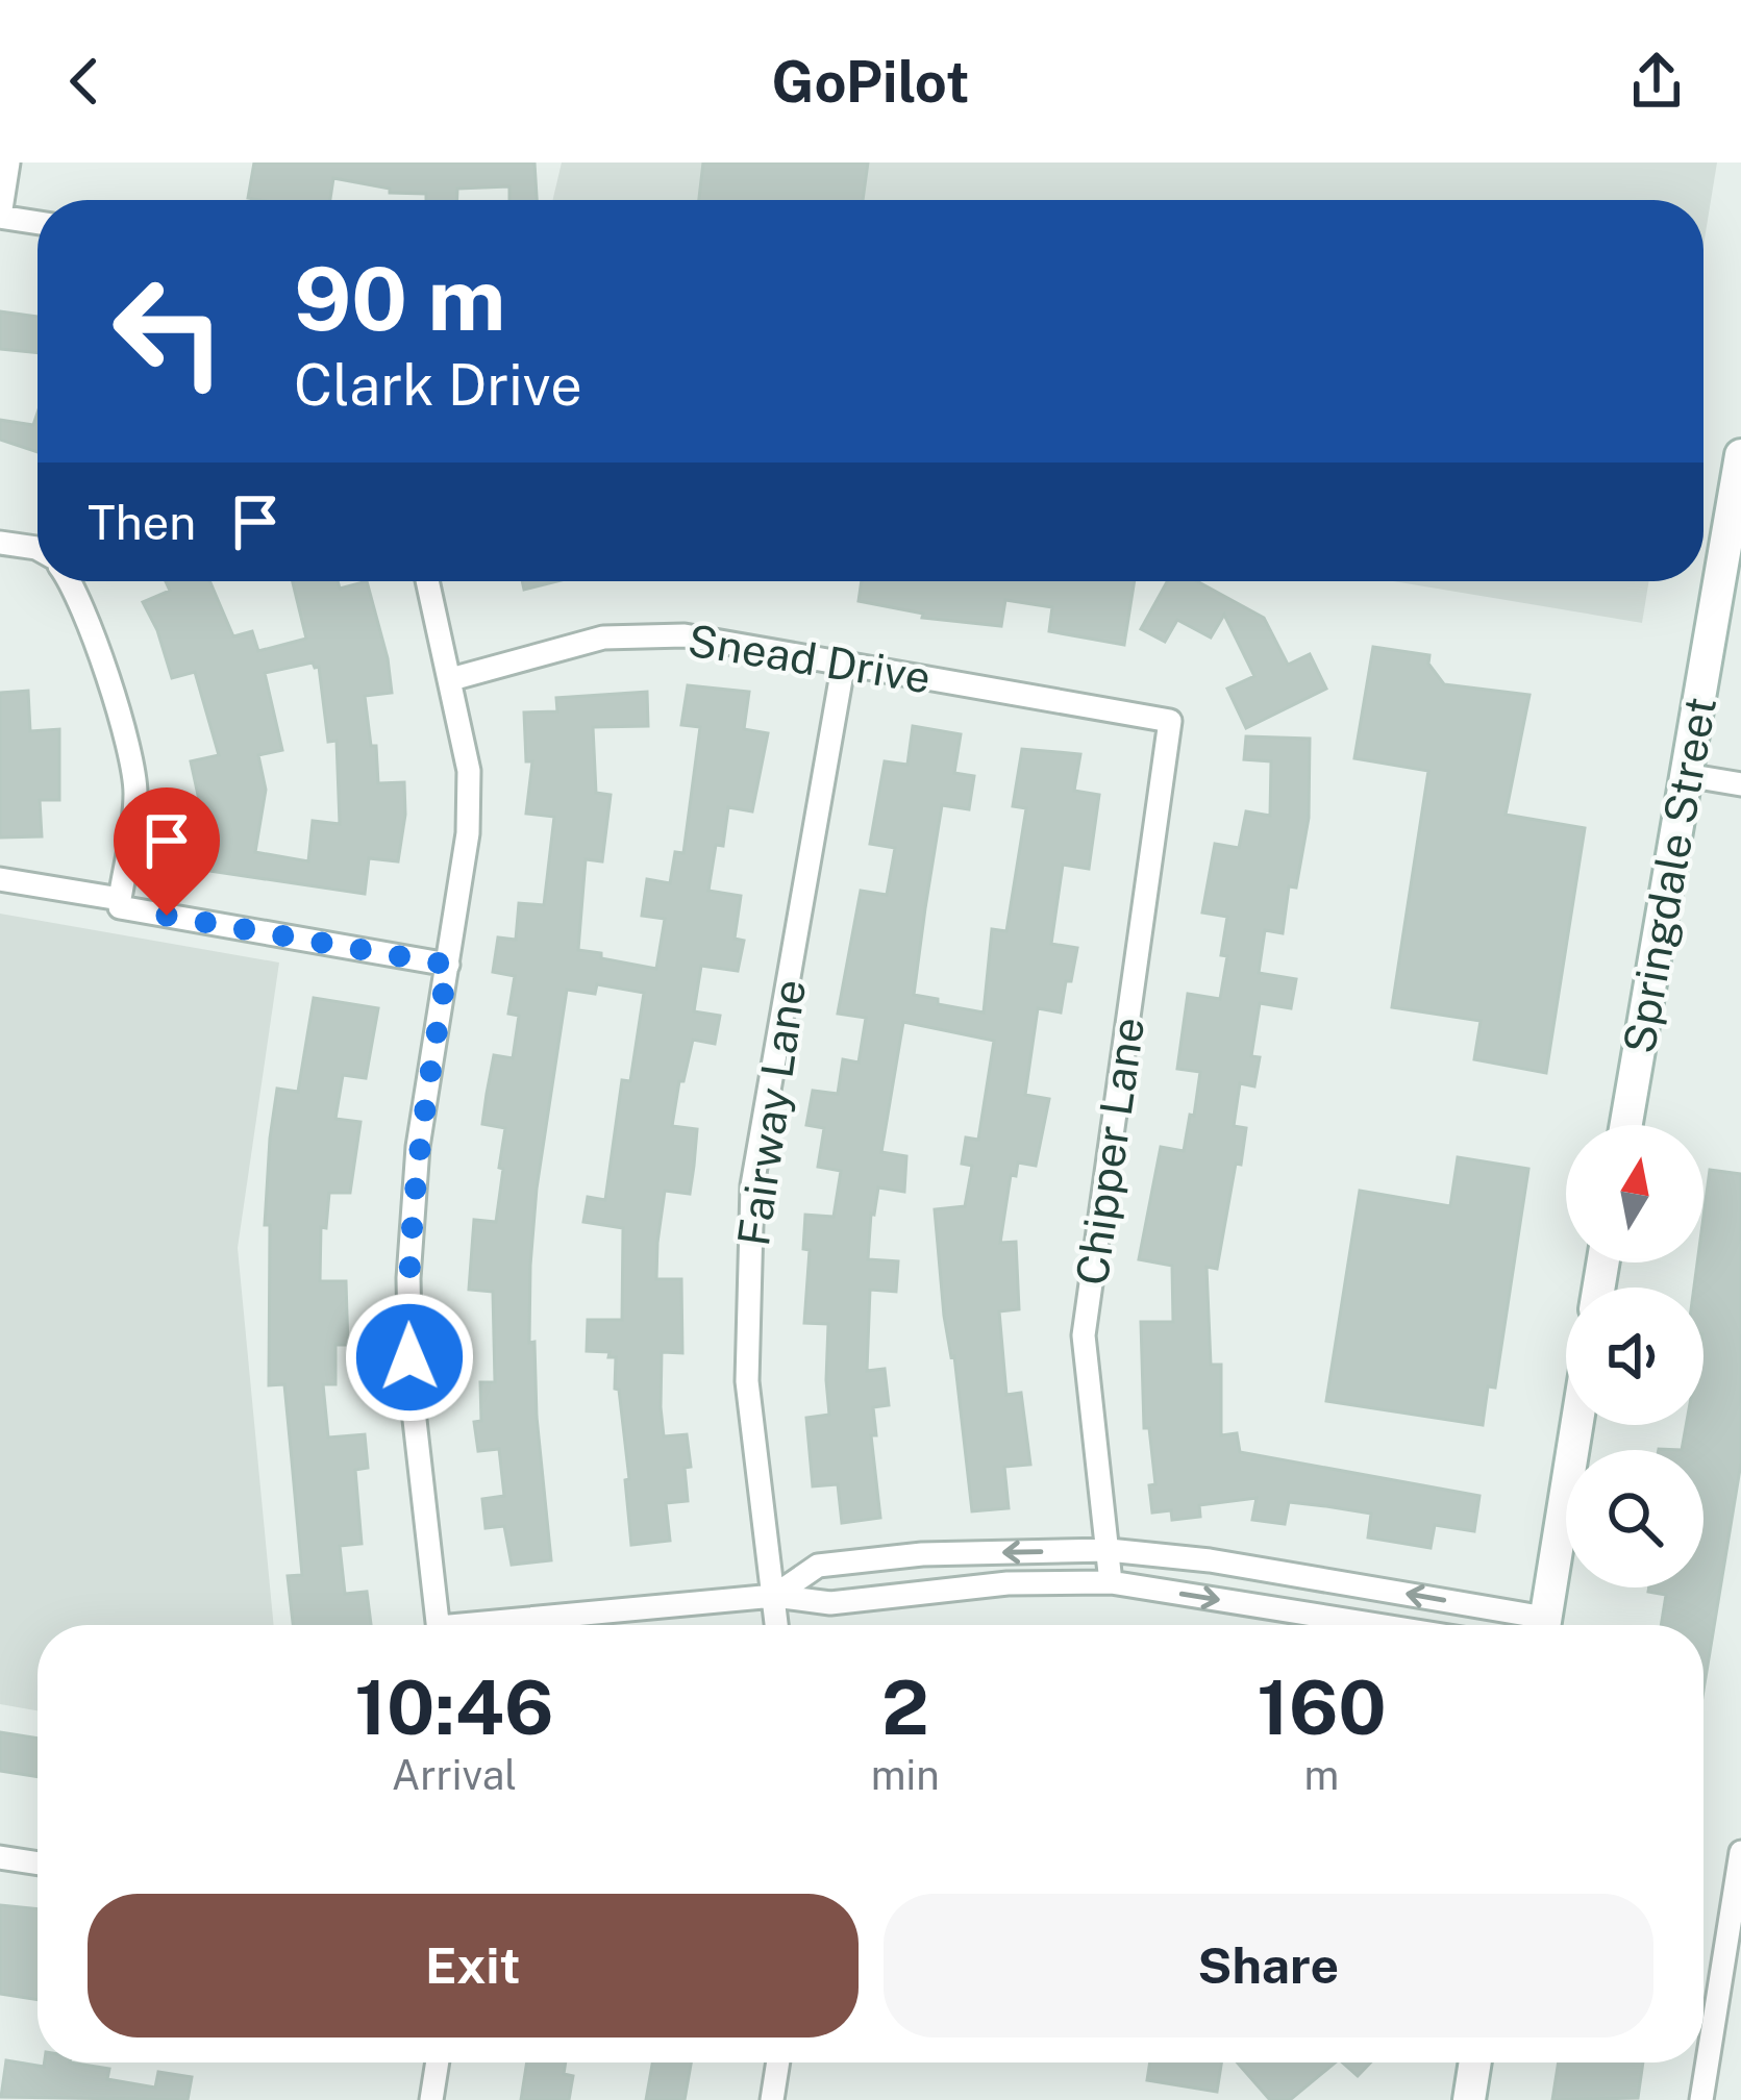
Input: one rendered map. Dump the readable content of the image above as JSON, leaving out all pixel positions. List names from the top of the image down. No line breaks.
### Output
{"streets":{"main road":["Springdale Street"],"street":["Snead Drive","Fairway Lane","Chipper Lane"]},"crossings":[["Snead Drive","Fairway Lane"],["Snead Drive","Chipper Lane"]],"north":"top","page":{"header":"GoPilot","turn":["90 m","Clark Drive"],"then":"Then","eta":["10:46","Arrival","2","min","160","m"],"buttons":["Exit","Share"]}}
